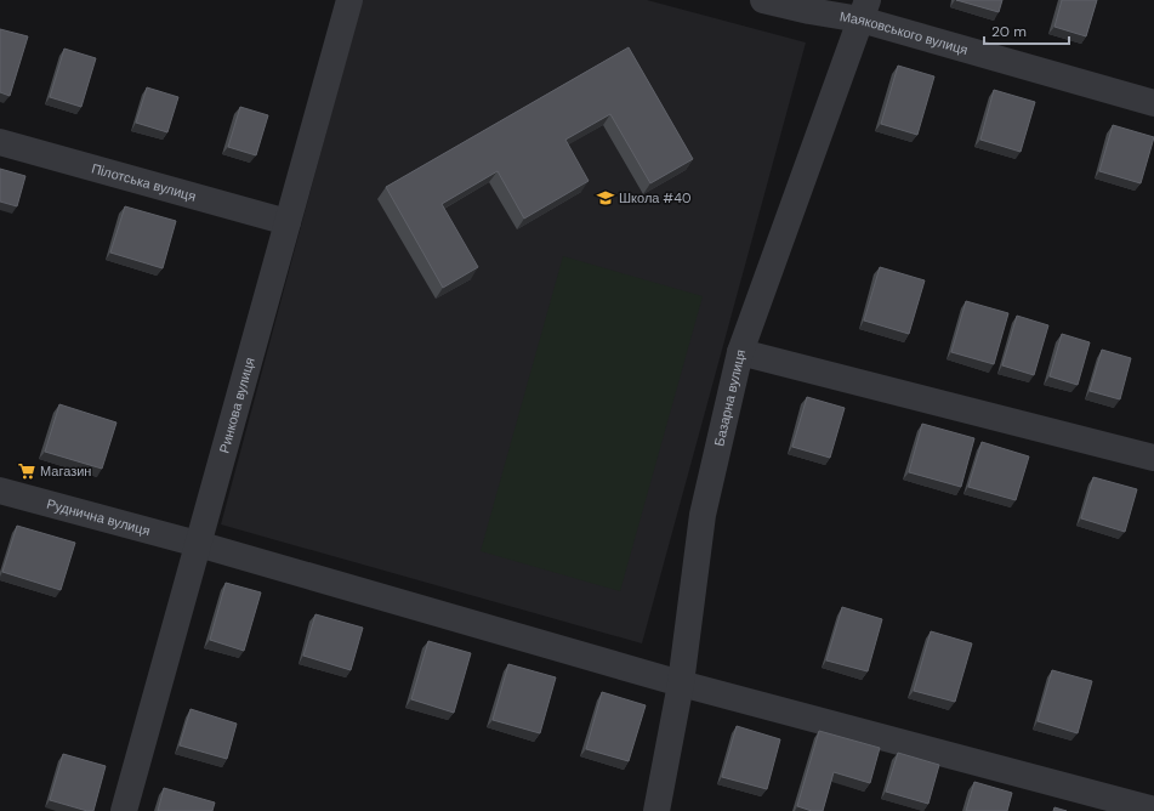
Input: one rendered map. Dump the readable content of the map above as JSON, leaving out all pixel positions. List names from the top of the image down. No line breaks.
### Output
{"streets":{"street":["Маяковського вулиця","Пілотська вулиця","Базарна вулиця","Ринкова вулиця","Руднична вулиця"]},"crossings":[["Маяковського вулиця","Базарна вулиця"],["Пілотська вулиця","Ринкова вулиця"],["Базарна вулиця","Руднична вулиця"],["Ринкова вулиця","Руднична вулиця"]],"places":{"school or university":["Школа #40"],"supermarket":["Магазин"]},"scale_bar":"20 m"}
